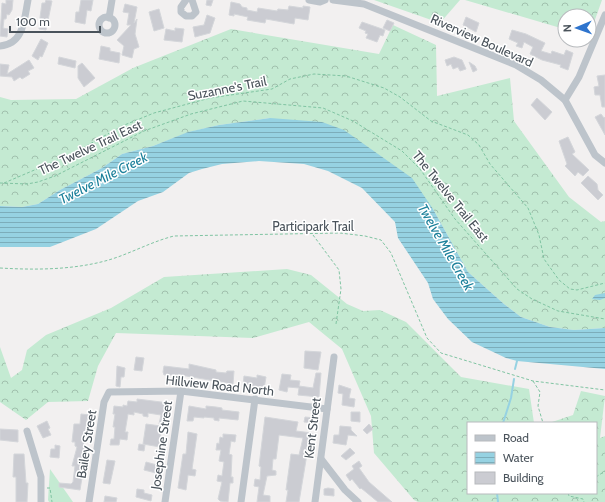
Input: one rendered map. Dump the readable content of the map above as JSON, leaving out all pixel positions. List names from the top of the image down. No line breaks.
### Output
{"streets":{"street":["Riverview Boulevard","Hillview Road North","Kent Street","Bailey Street","Josephine Street"],"path":["Suzanne's Trail","The Twelve Trail East","Participark Trail"]},"crossings":[["Suzanne's Trail","The Twelve Trail East"],["Hillview Road North","Kent Street"],["Hillview Road North","Bailey Street"],["Hillview Road North","Josephine Street"]],"water":["Twelve Mile Creek"],"legend":["Road","Water","Building"],"scale_bar":"100 m","north":"left"}
